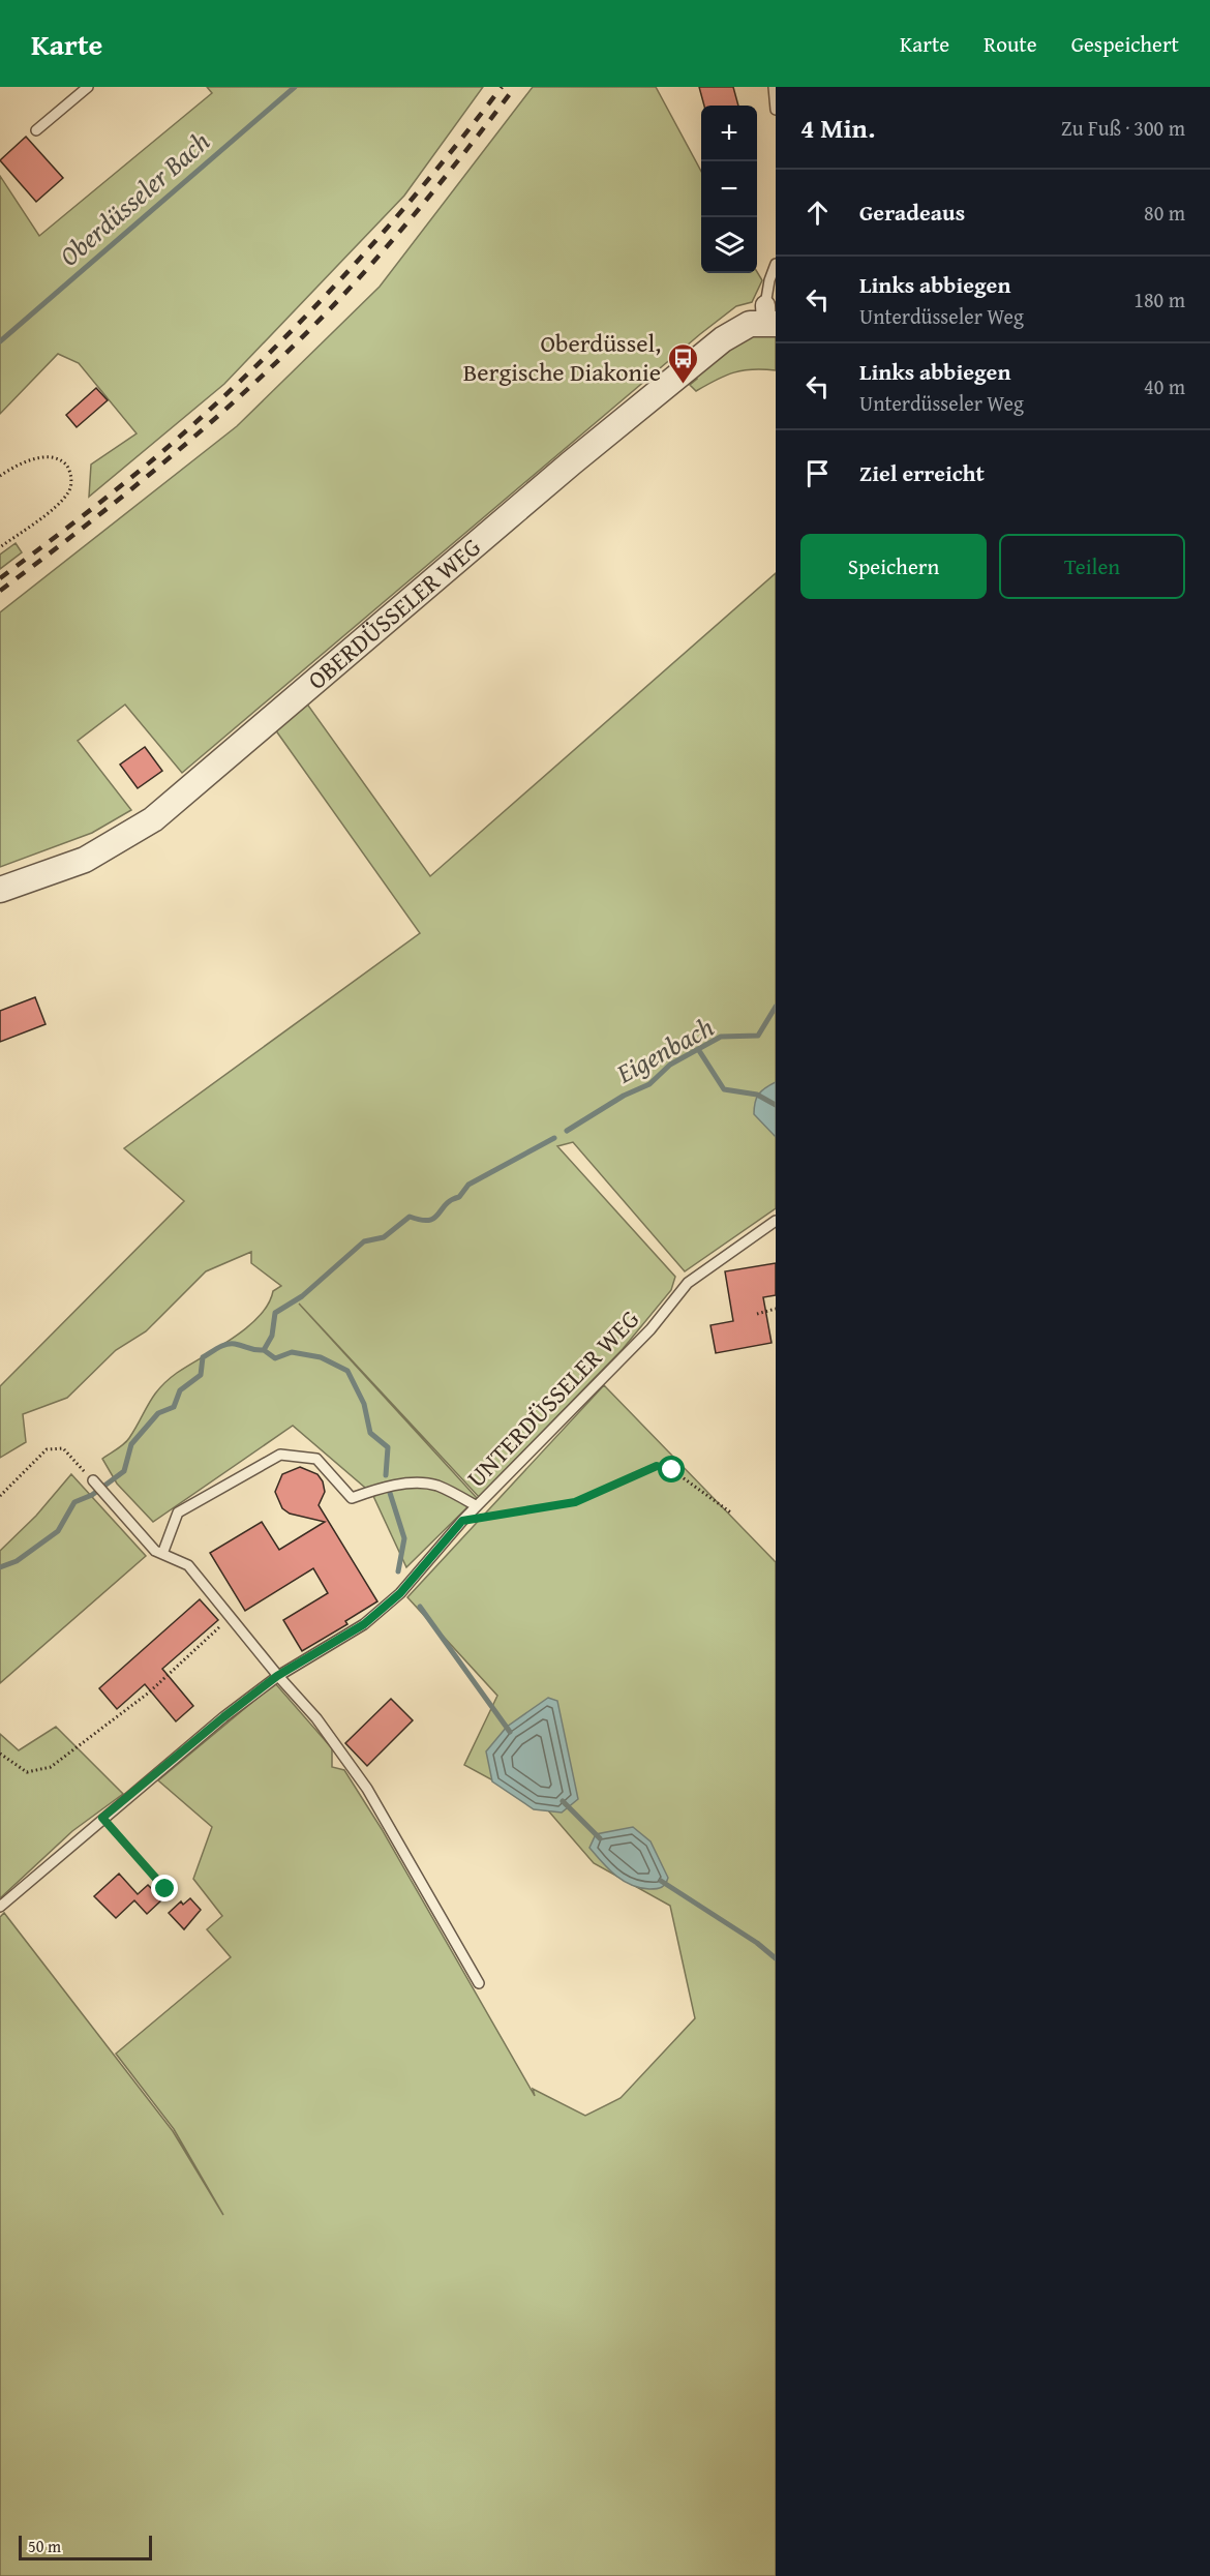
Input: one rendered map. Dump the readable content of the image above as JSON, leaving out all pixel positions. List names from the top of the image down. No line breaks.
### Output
{"streets":{"street":["OBERDÜSSELER WEG"],"lane":["UNTERDÜSSELER WEG"]},"water":["Oberdüsseler Bach","Eigenbach"],"places":{"bus stop":["Oberdüssel, Bergische Diakonie"]},"scale_bar":"50 m","page":{"header":"Karte","nav":["Karte","Route","Gespeichert"],"heading":["4 Min.","Zu Fuß · 300 m"],"map_buttons":["+","−"],"list":[["Geradeaus","80 m"],["Links abbiegen","Unterdüsseler Weg","180 m"],["Links abbiegen","Unterdüsseler Weg","40 m"],"Ziel erreicht"],"buttons":["Speichern","Teilen"],"scale":"50 m"}}
